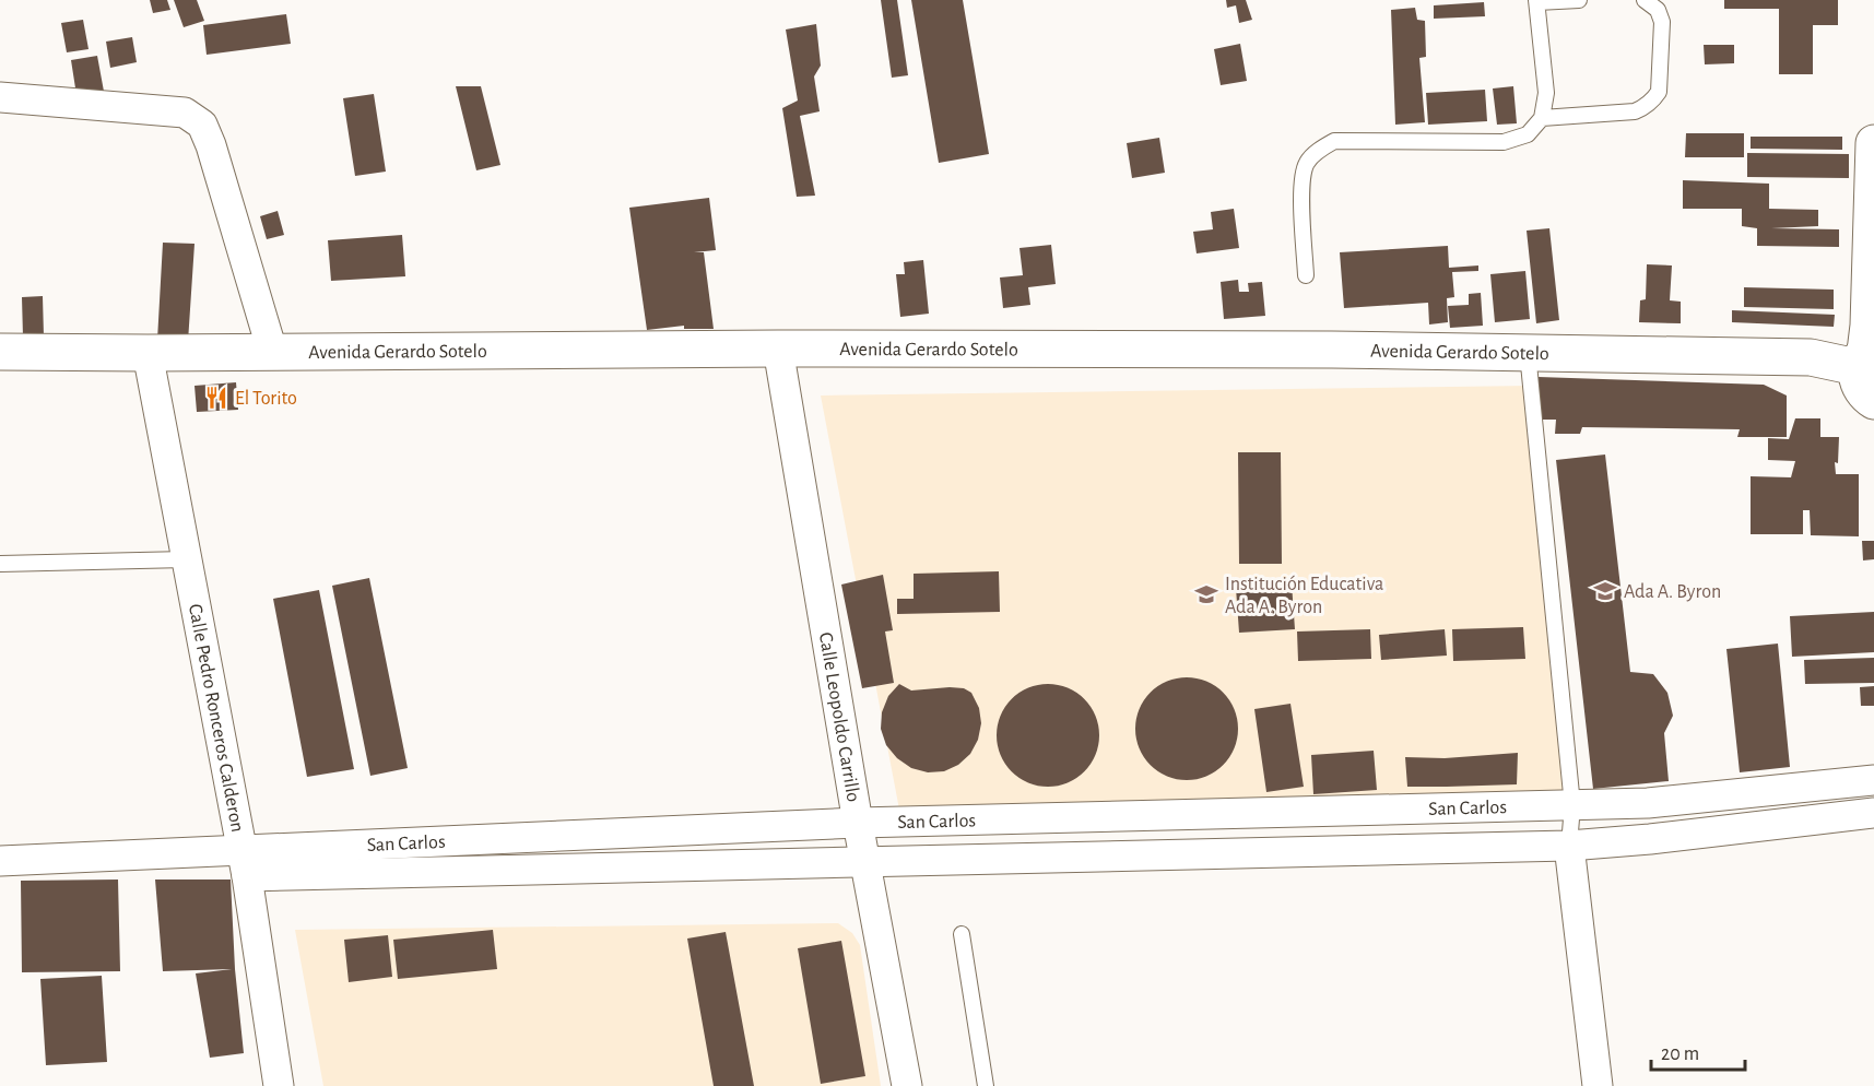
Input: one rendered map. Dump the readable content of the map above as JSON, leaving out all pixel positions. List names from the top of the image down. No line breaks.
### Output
{"streets":{"street":["Avenida Gerardo Sotelo","Calle Leopoldo Carrillo","Calle Pedro Ronceros Calderon","San Carlos"]},"crossings":[["Avenida Gerardo Sotelo","Calle Leopoldo Carrillo"],["Avenida Gerardo Sotelo","Calle Pedro Ronceros Calderon"],["Calle Leopoldo Carrillo","San Carlos"],["Calle Pedro Ronceros Calderon","San Carlos"]],"places":{"restaurant":["El Torito"],"school or university":["Ada A. Byron","Institución Educativa Ada A. Byron"]},"scale_bar":"20 m"}
